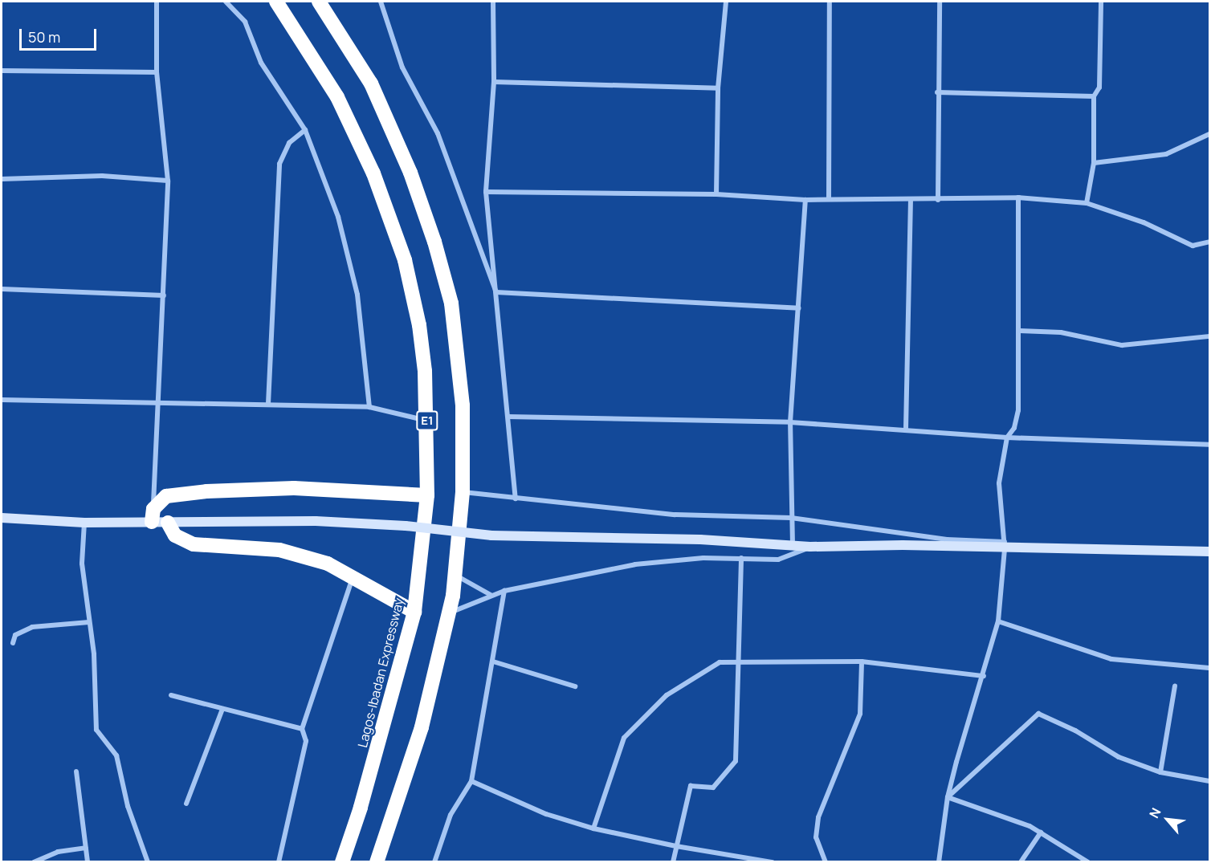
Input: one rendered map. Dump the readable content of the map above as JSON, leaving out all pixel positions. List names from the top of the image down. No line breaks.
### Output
{"streets":{"highway":["E1","Lagos-Ibadan Expressway"]},"scale_bar":"50 m","north":"top left"}
